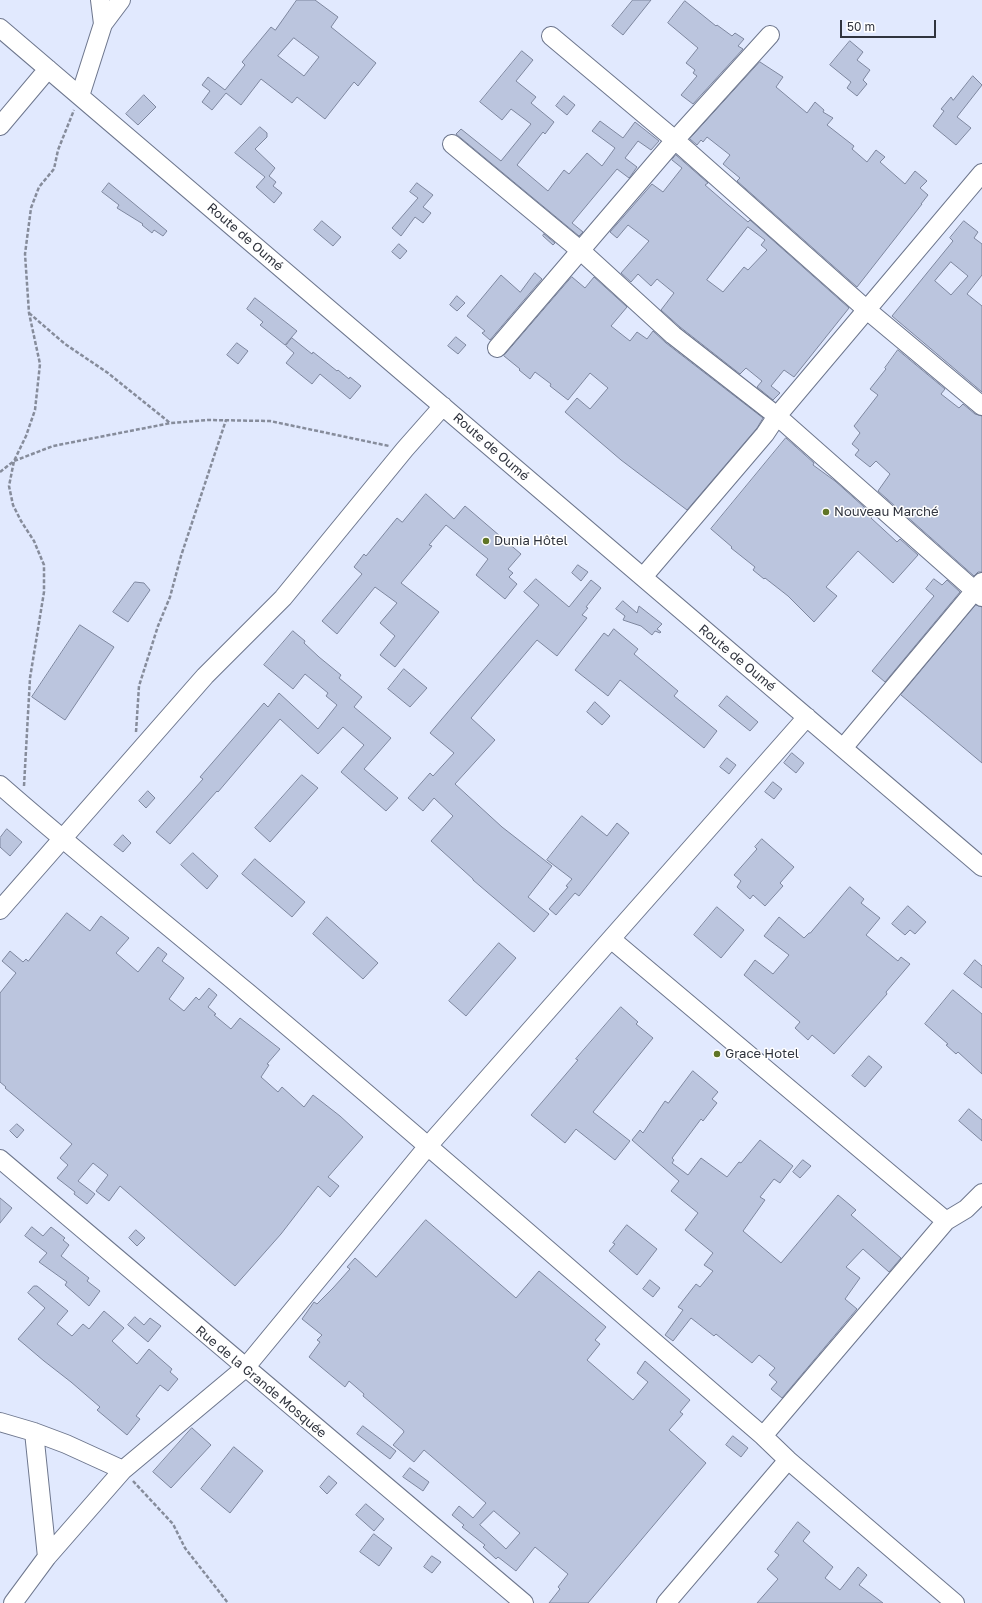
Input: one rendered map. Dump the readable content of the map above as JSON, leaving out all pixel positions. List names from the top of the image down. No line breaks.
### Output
{"streets":{"street":["Route de Oumé","Rue de la Grande Mosquée"]},"places":["Nouveau Marché","Dunia Hôtel","Grace Hotel"],"scale_bar":"50 m"}
